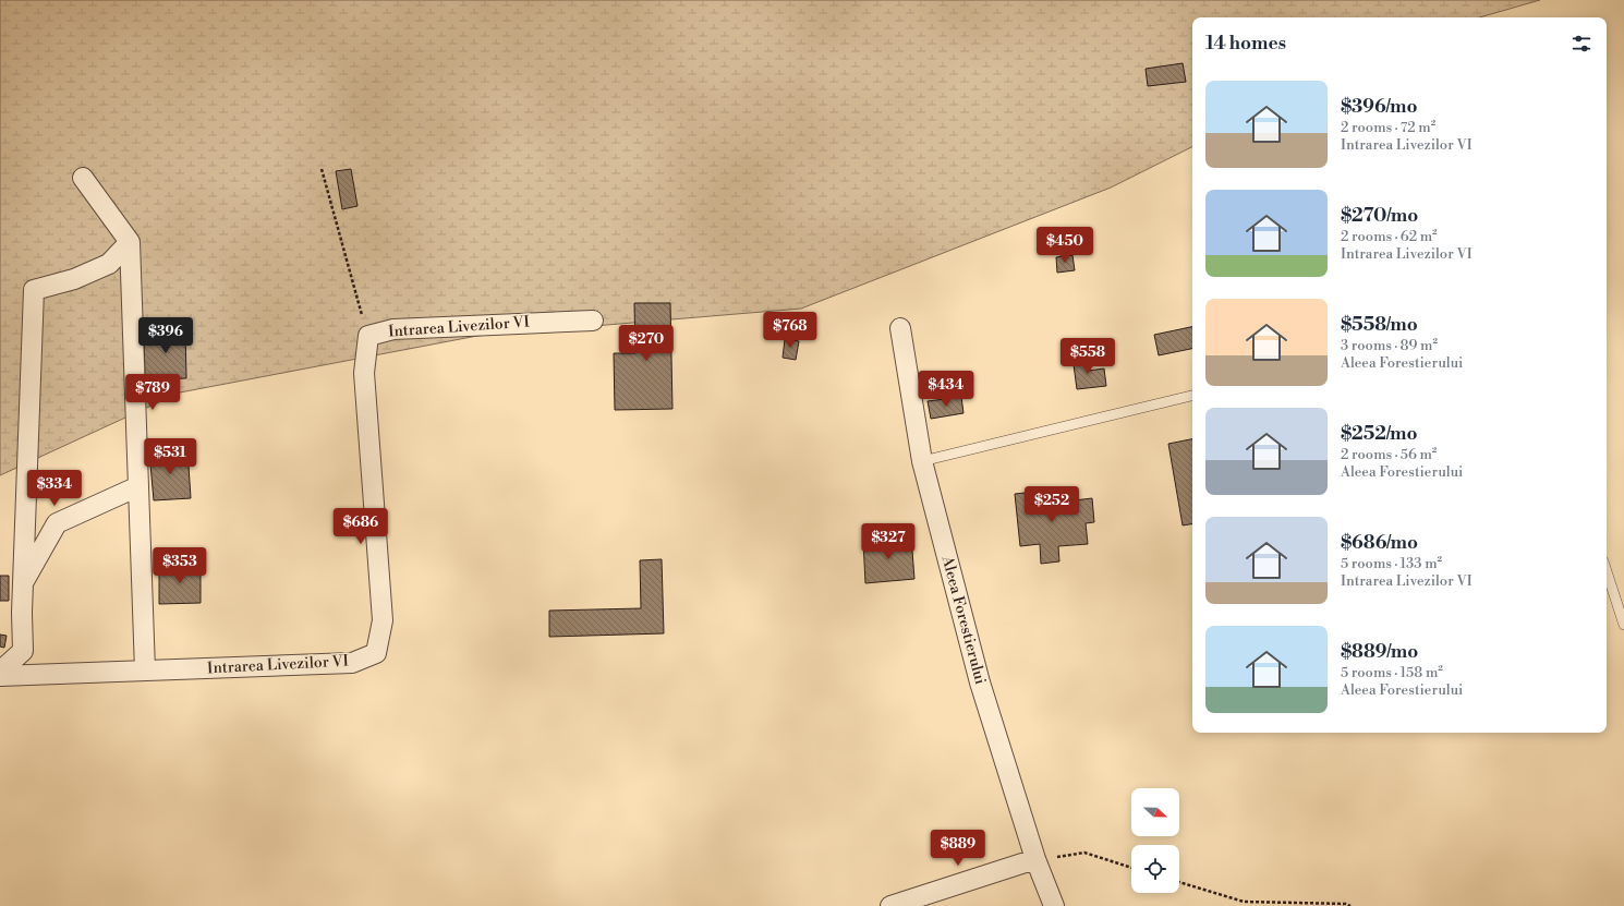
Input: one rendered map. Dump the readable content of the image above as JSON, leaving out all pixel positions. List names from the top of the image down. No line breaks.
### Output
{"streets":{"street":["Intrarea Livezilor VI","Aleea Forestierului"]},"north":"right","page":{"heading":"14 homes","list":[{"name":"$396/mo","note":"2 rooms · 72 m² · Intrarea Livezilor VI"},{"name":"$270/mo","note":"2 rooms · 62 m² · Intrarea Livezilor VI"},{"name":"$558/mo","note":"3 rooms · 89 m² · Aleea Forestierului"},{"name":"$252/mo","note":"2 rooms · 56 m² · Aleea Forestierului"},{"name":"$686/mo","note":"5 rooms · 133 m² · Intrarea Livezilor VI"},{"name":"$889/mo","note":"5 rooms · 158 m² · Aleea Forestierului"}],"price":["$450","$768","$396","$270","$558","$434","$789","$531","$334","$252","$686","$327","$353","$889"]}}
